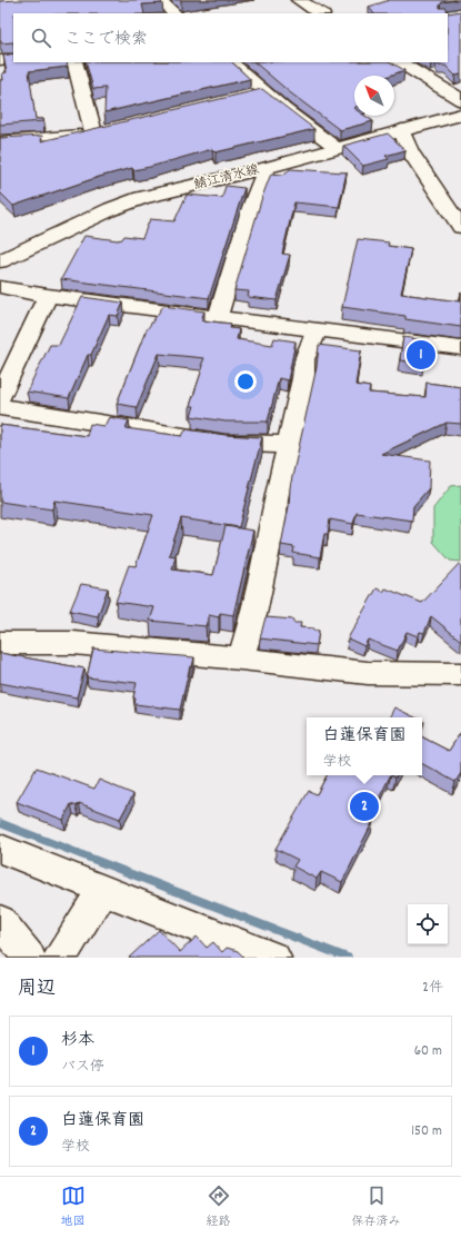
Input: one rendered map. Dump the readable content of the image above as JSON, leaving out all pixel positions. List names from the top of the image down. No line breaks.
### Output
{"streets":{"main road":["鯖江清水線"]},"north":"top left","page":{"search":"ここで検索","pins":["1","2"],"popup":["白蓮保育園","学校"],"heading":["周辺","2件"],"list":[{"mark":"1","name":"杉本","note":"バス停","value":"60 m"},{"mark":"2","name":"白蓮保育園","note":"学校","value":"150 m"}],"nav":["地図","経路","保存済み"]}}
